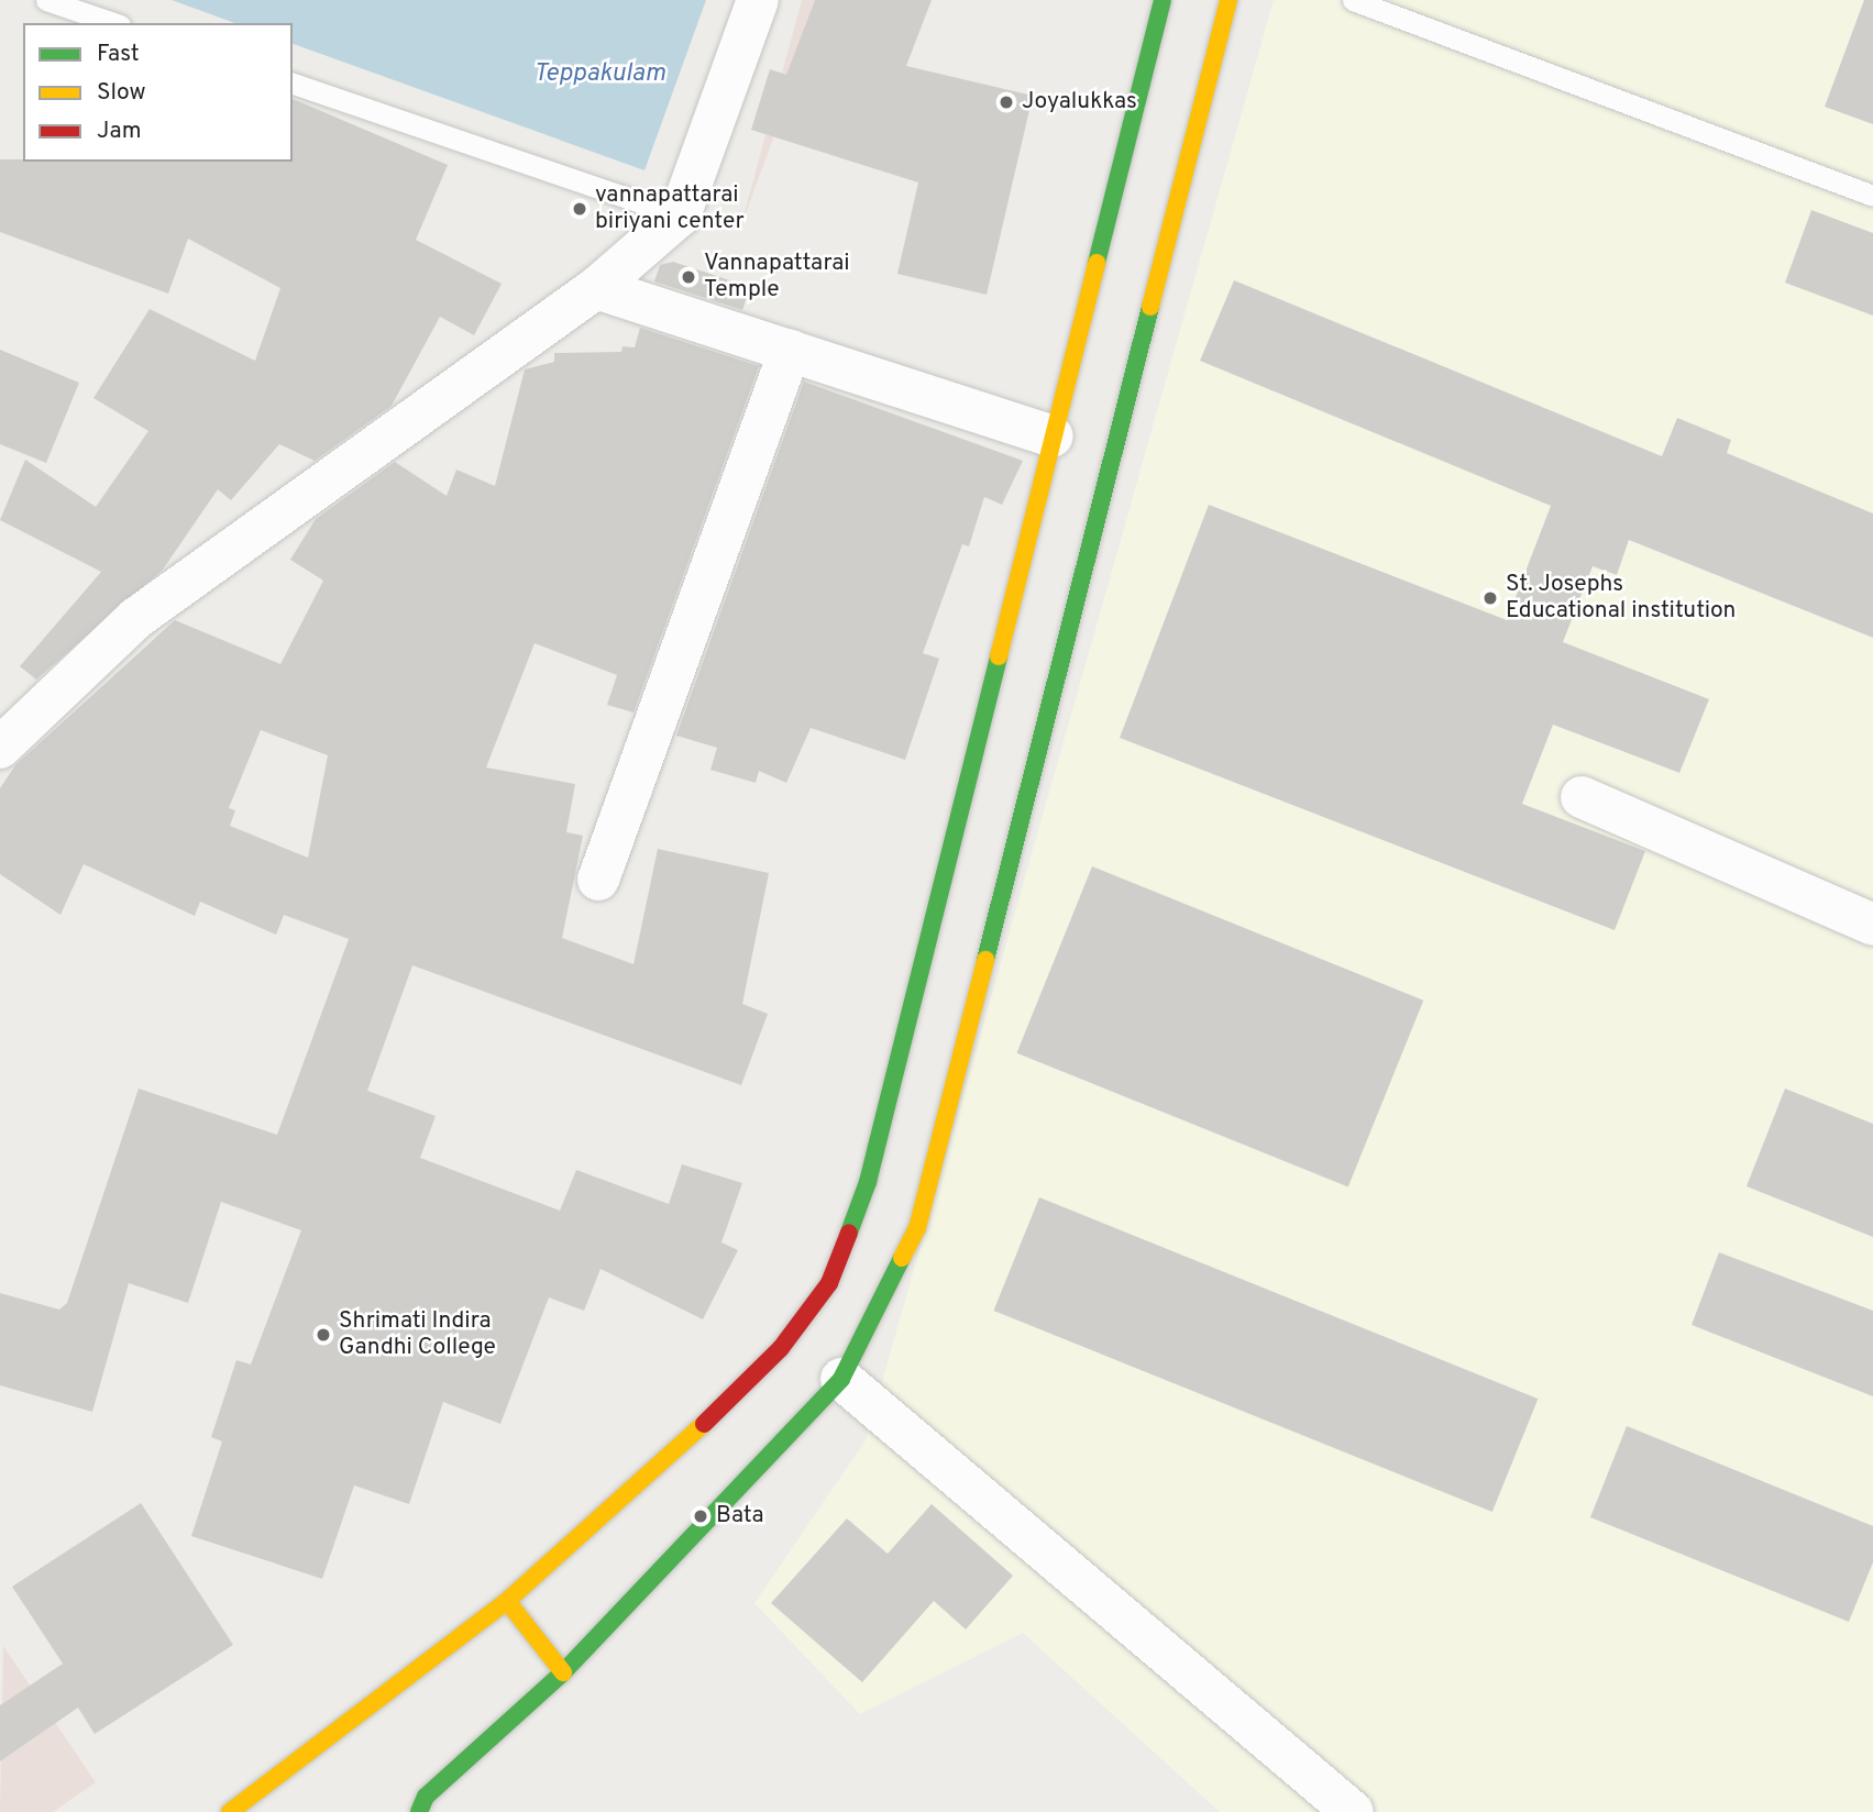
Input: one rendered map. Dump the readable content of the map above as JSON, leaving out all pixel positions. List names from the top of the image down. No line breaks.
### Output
{"water":["Teppakulam"],"places":["Joyalukkas","vannapattarai biriyani center","Vannapattarai Temple","St. Josephs Educational institution","Shrimati Indira Gandhi College","Bata"],"legend":["Fast","Slow","Jam"]}
